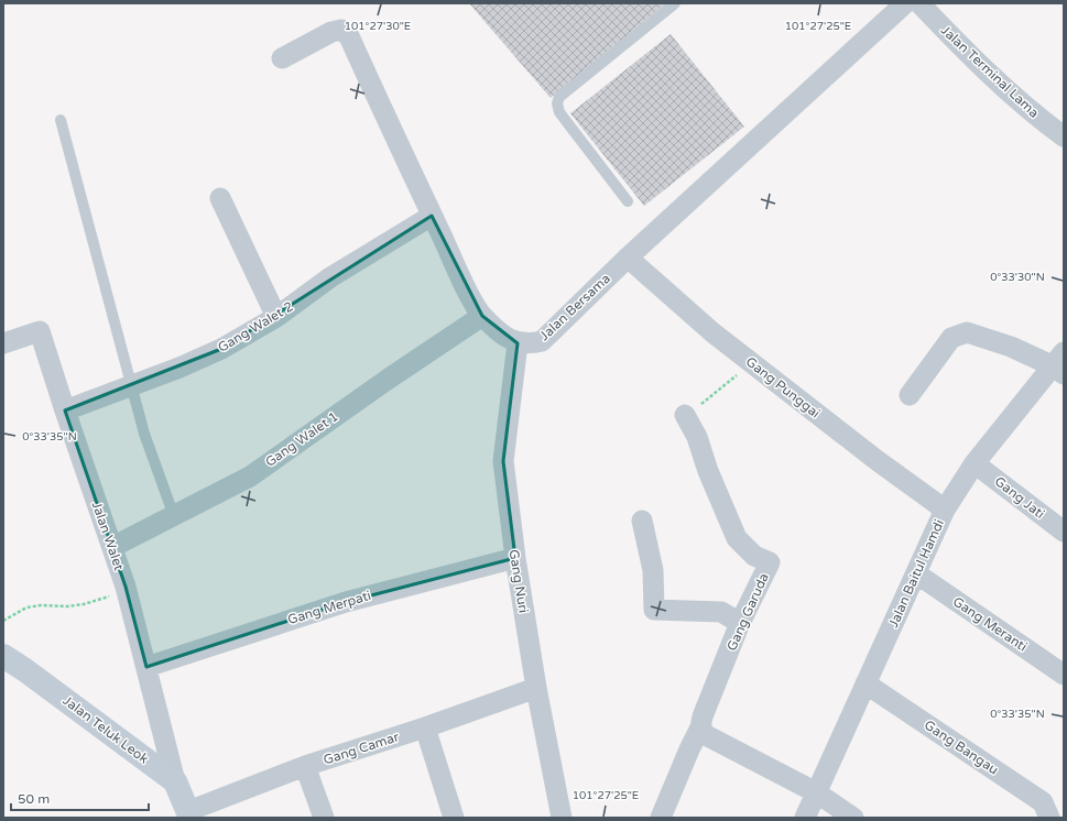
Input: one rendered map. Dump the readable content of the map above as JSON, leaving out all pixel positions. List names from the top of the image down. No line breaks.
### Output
{"streets":{"street":["Jalan Terminal Lama","Jalan Bersama","Gang Walet 2","Gang Punggai","Gang Walet 1","Gang Jati","Jalan Walet","Jalan Baitul Hamdi","Gang Nuri","Gang Merpati","Gang Garuda","Gang Meranti","Jalan Teluk Leok","Gang Bangau","Gang Camar"]},"crossings":[["Jalan Bersama","Gang Punggai"],["Jalan Bersama","Gang Nuri"],["Gang Walet 2","Jalan Walet"],["Gang Punggai","Jalan Baitul Hamdi"],["Gang Walet 1","Jalan Walet"],["Gang Jati","Jalan Baitul Hamdi"],["Jalan Walet","Gang Merpati"],["Jalan Walet","Jalan Teluk Leok"],["Jalan Baitul Hamdi","Gang Meranti"],["Jalan Baitul Hamdi","Gang Bangau"],["Gang Nuri","Gang Merpati"],["Gang Nuri","Gang Camar"],["Jalan Teluk Leok","Gang Camar"]],"scale_bar":"50 m","coordinates":["101°27'30\"E","101°27'25\"E","0°33'30\"N","0°33'35\"N"]}
